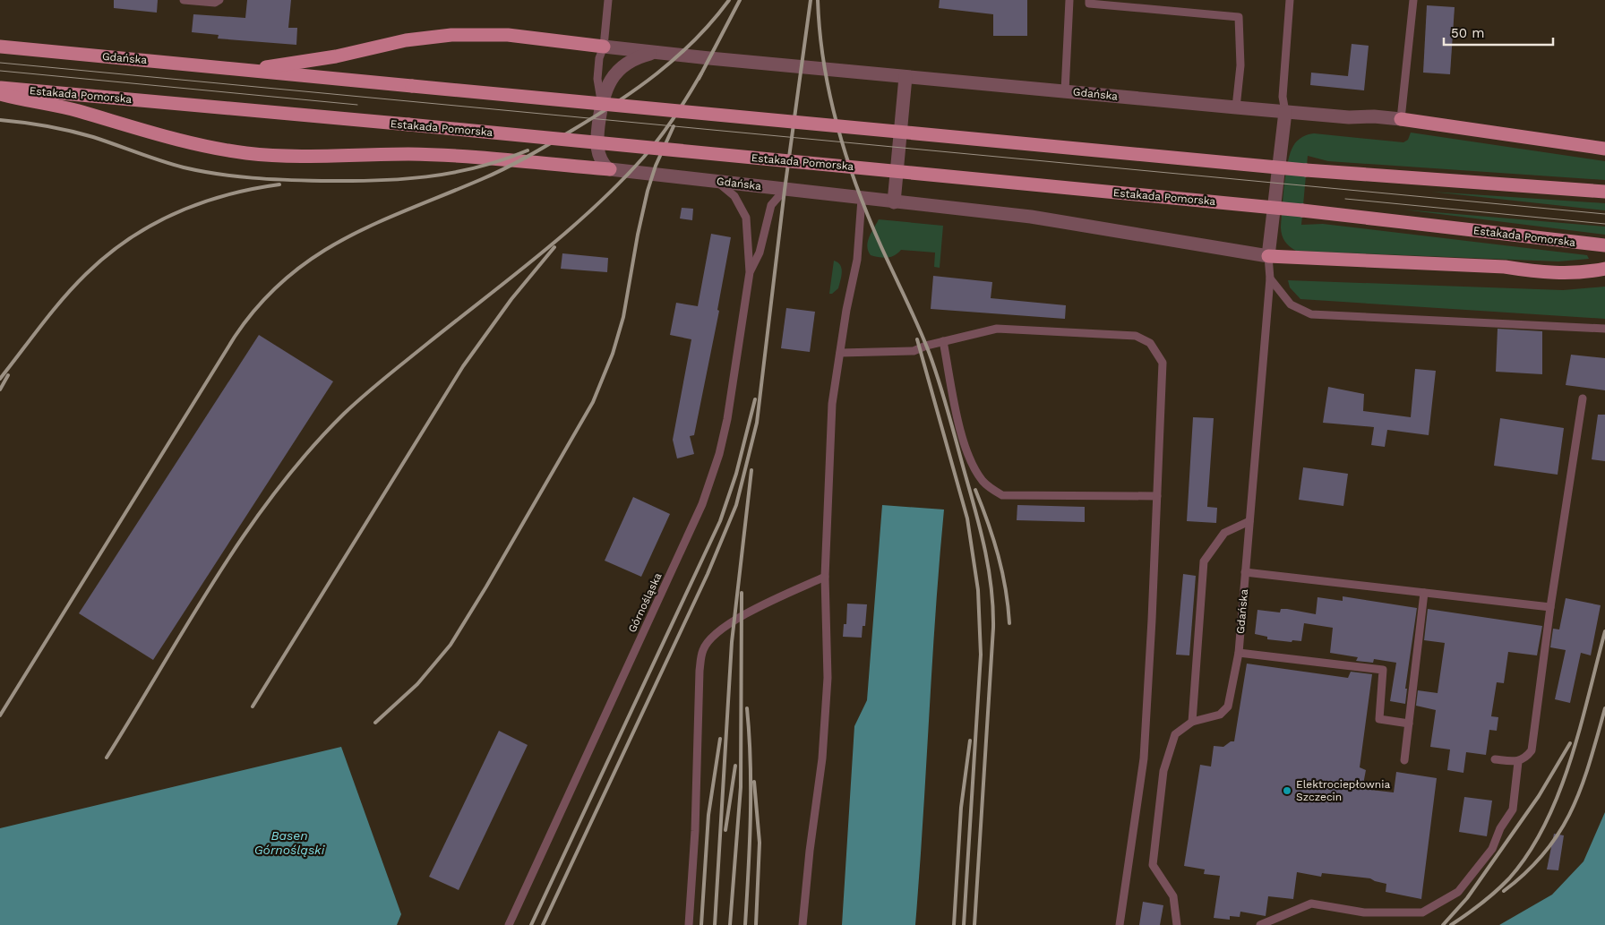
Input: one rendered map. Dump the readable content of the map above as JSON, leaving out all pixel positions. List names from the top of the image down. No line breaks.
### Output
{"streets":{"main road":["Gdańska","Estakada Pomorska"],"lane":["Górnośląska"]},"crossings":[["Gdańska","Górnośląska"]],"water":["Basen Górnośląski"],"places":["Elektrociepłownia Szczecin"],"scale_bar":"50 m"}
